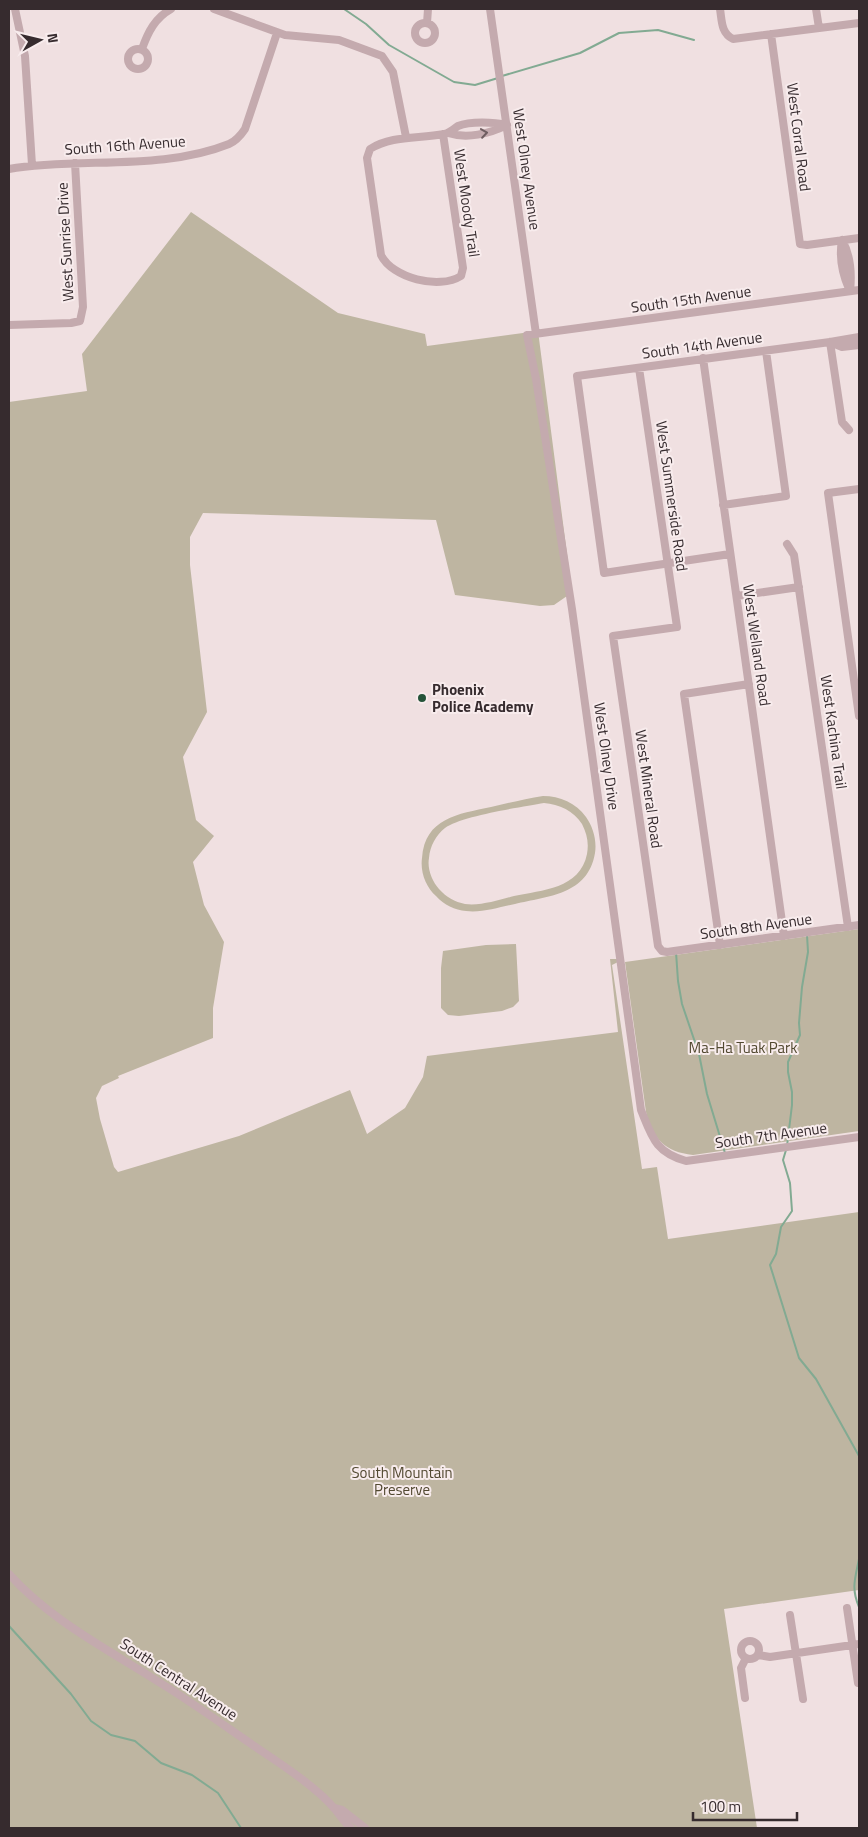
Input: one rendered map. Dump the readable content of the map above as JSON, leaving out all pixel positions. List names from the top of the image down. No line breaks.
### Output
{"streets":{"street":["West Corral Road","South 16th Avenue","West Olney Avenue","West Moody Trail","West Sunrise Drive","South 15th Avenue","South 14th Avenue","West Summerside Road","West Welland Road","West Kachina Trail","West Olney Drive","West Mineral Road","South 8th Avenue","South 7th Avenue","South Central Avenue"]},"crossings":[["South 16th Avenue","West Sunrise Drive"],["West Olney Avenue","South 15th Avenue"],["South 15th Avenue","West Olney Drive"],["South 14th Avenue","West Summerside Road"],["South 14th Avenue","West Welland Road"],["West Summerside Road","West Mineral Road"],["West Welland Road","South 8th Avenue"],["West Kachina Trail","South 8th Avenue"],["West Olney Drive","South 7th Avenue"],["West Mineral Road","South 8th Avenue"]],"parks":["Ma-Ha Tuak Park","South Mountain Preserve"],"places":["Phoenix Police Academy"],"scale_bar":"100 m","north":"right"}
